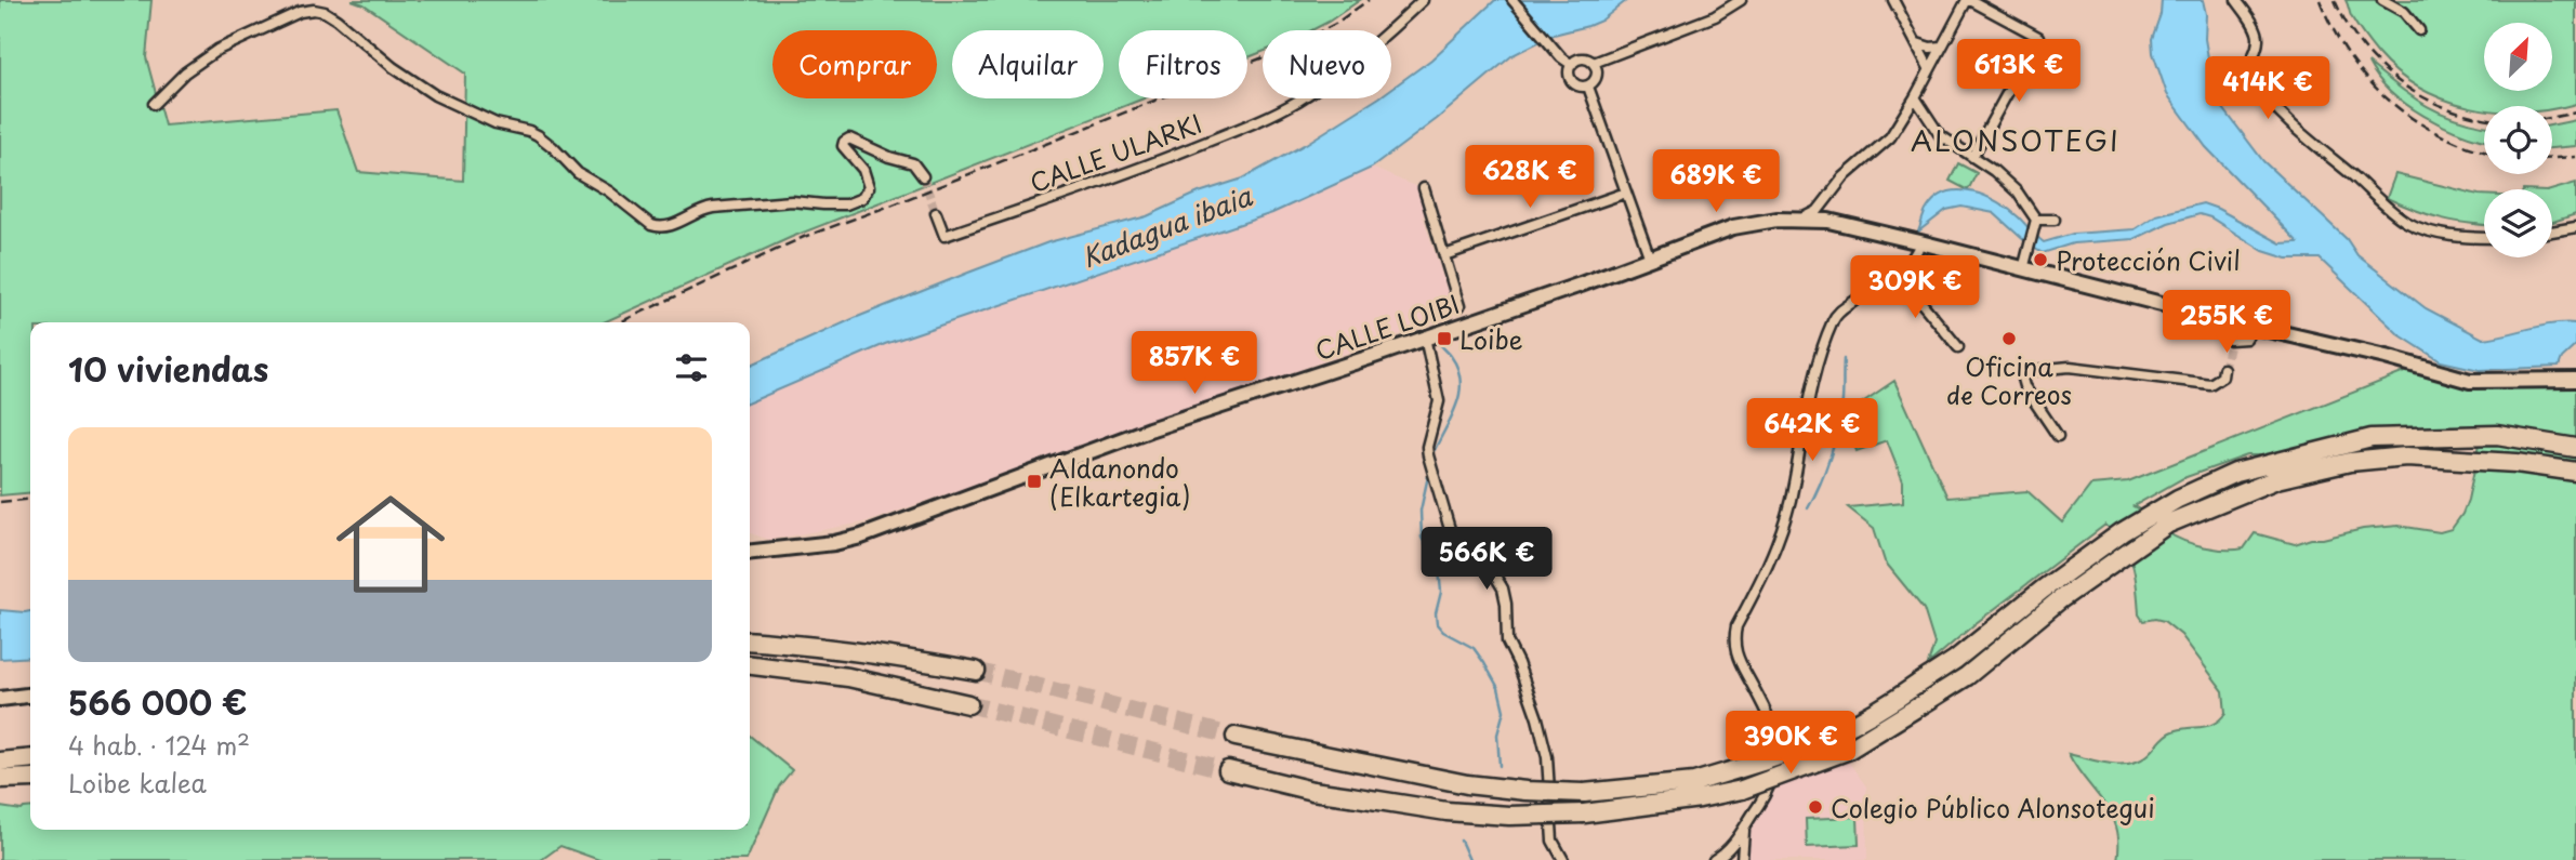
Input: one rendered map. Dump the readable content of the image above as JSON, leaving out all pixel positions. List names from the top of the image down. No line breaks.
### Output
{"streets":{"street":["CALLE ULARKI","CALLE LOIBI"]},"districts":["ALONSOTEGI"],"water":["Kadagua ibaia"],"places":{"other":["Protección Civil","Oficina de Correos","Colegio Público Alonsotegui"],"transit":["Loibe","Aldanondo (Elkartegia)"]},"north":"top right","page":{"chip":["Comprar","Alquilar","Filtros","Nuevo"],"price":["613K €","414K €","628K €","689K €","309K €","255K €","857K €","642K €","566K €","390K €"],"heading":"10 viviendas","list":[{"name":"566 000 €","note":"4 hab. · 124 m² · Loibe kalea"}]}}
